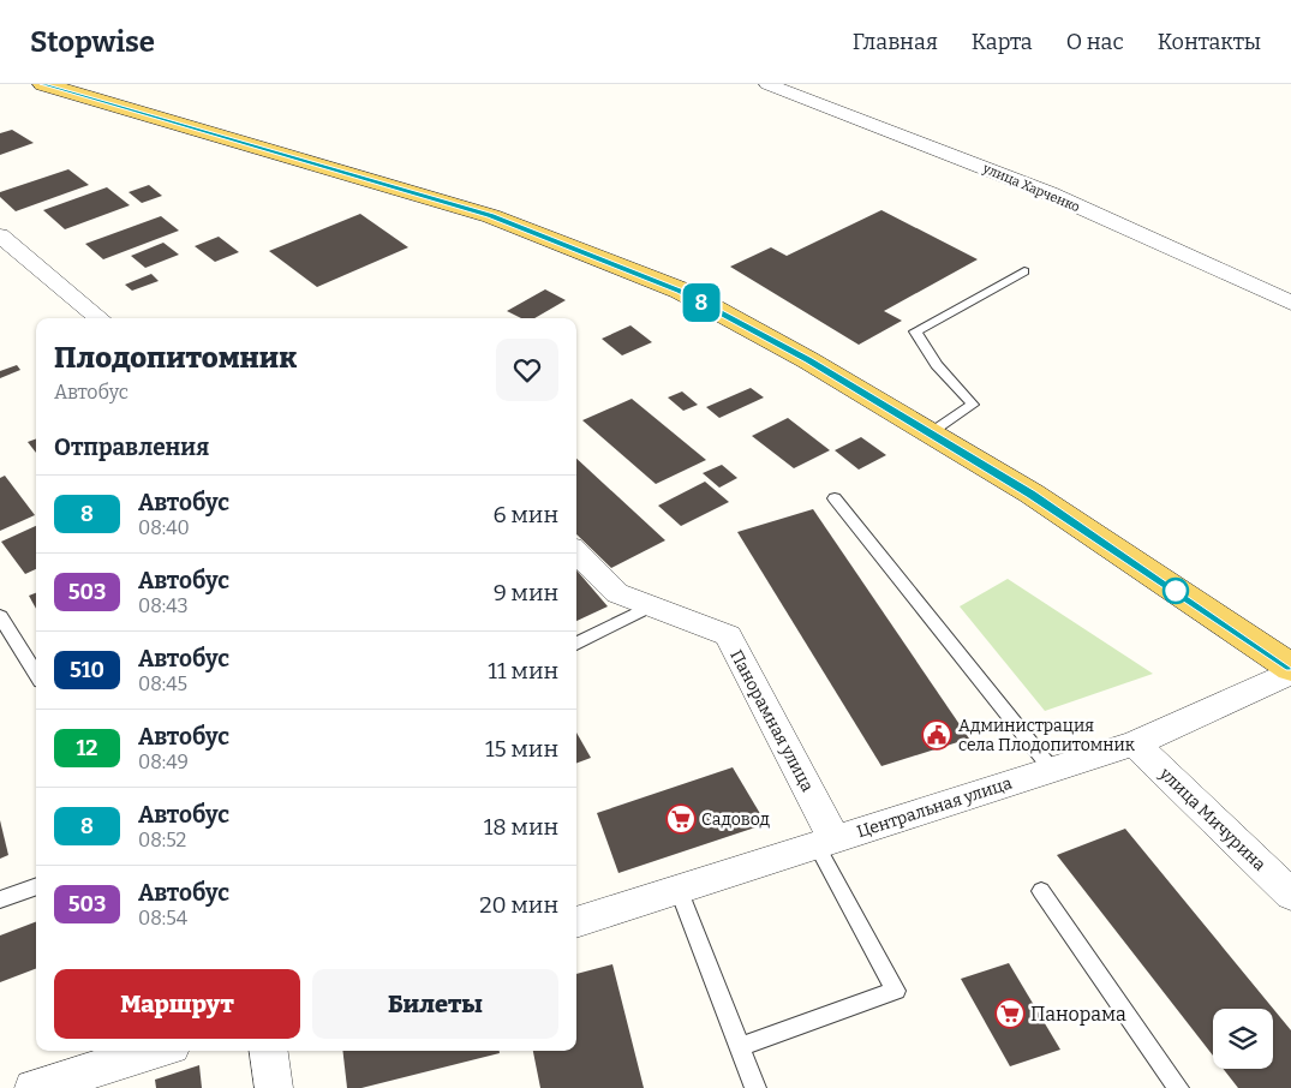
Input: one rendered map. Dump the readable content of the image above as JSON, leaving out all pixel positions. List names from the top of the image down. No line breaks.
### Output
{"streets":{"street":["улица Харченко","Панорамная улица","Центральная улица","улица Мичурина"]},"crossings":[["Панорамная улица","Центральная улица"],["Центральная улица","улица Мичурина"]],"places":{"public building":["Администрация села Плодопитомник"],"supermarket":["Садовод","Панорама"]},"lines":["bus line 8"],"page":{"header":"Stopwise","nav":["Главная","Карта","О нас","Контакты"],"on_map":"8","heading":[["Плодопитомник","Автобус"],"Отправления"],"list":[{"mark":"8","name":"Автобус","note":"08:40","value":"6 мин"},{"mark":"503","name":"Автобус","note":"08:43","value":"9 мин"},{"mark":"510","name":"Автобус","note":"08:45","value":"11 мин"},{"mark":"12","name":"Автобус","note":"08:49","value":"15 мин"},{"mark":"8","name":"Автобус","note":"08:52","value":"18 мин"},{"mark":"503","name":"Автобус","note":"08:54","value":"20 мин"}],"buttons":["Маршрут","Билеты"]}}
